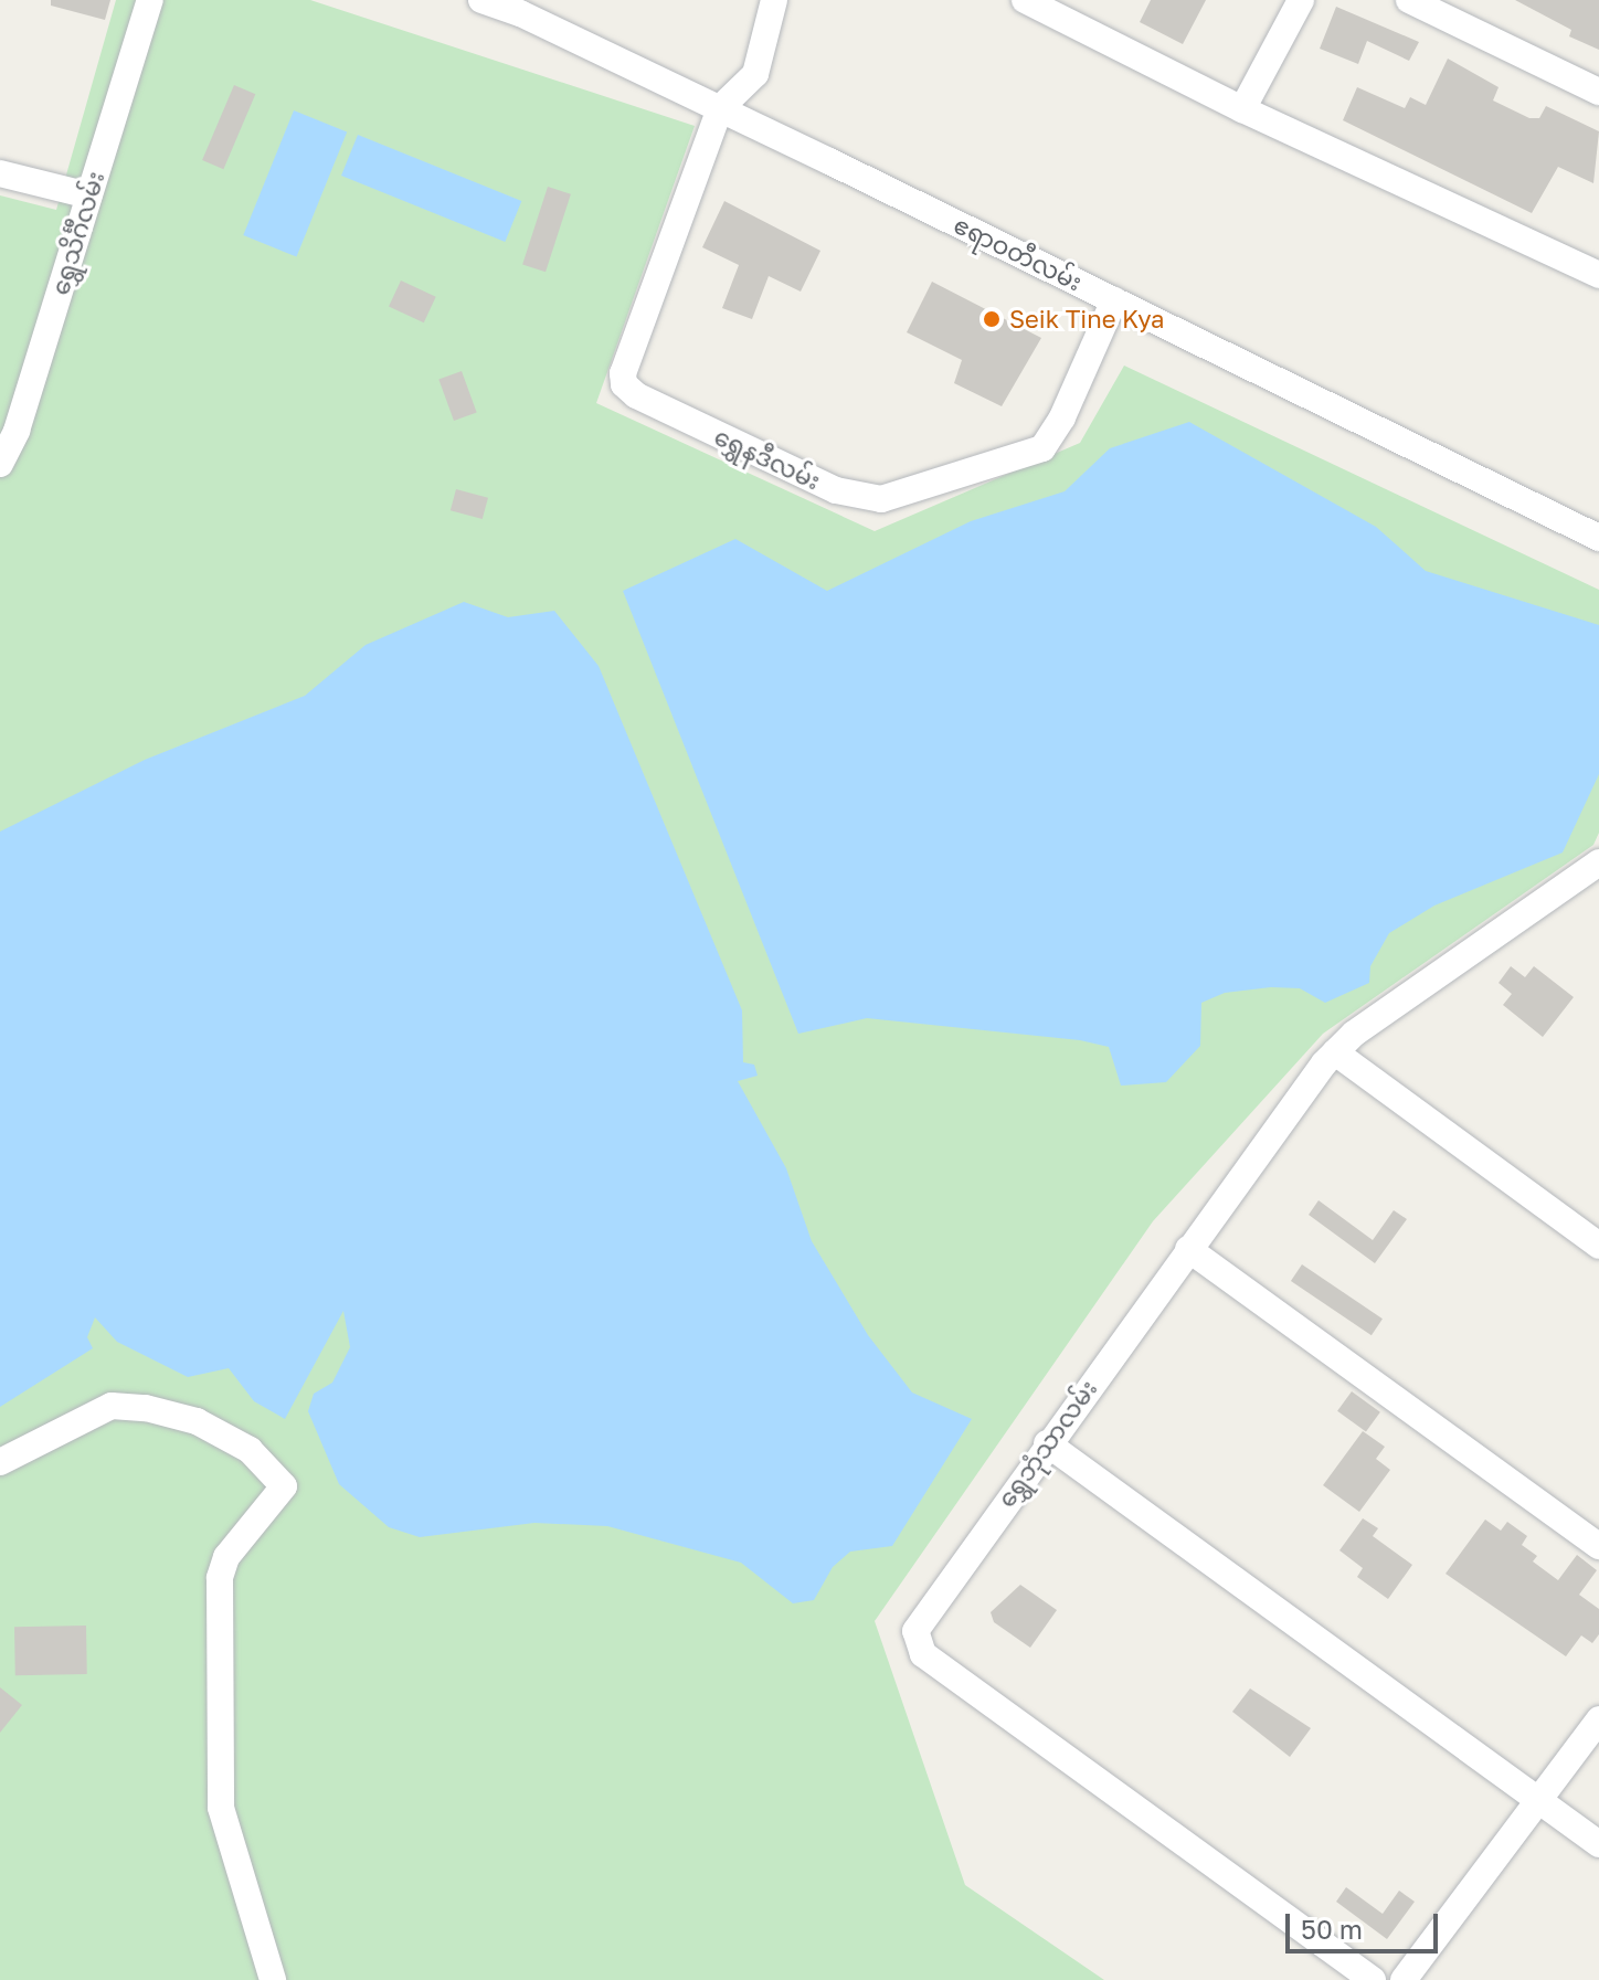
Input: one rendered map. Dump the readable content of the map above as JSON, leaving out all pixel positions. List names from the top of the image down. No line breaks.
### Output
{"streets":{"street":["ရွှေသိင်္ဂီလမ်း","ဧရာဝတီလမ်း","ရွှေနဒီလမ်း","ရွှေဘုံသာလမ်း"]},"crossings":[["ဧရာဝတီလမ်း","ရွှေနဒီလမ်း"]],"places":["Seik Tine Kya"],"scale_bar":"50 m"}
